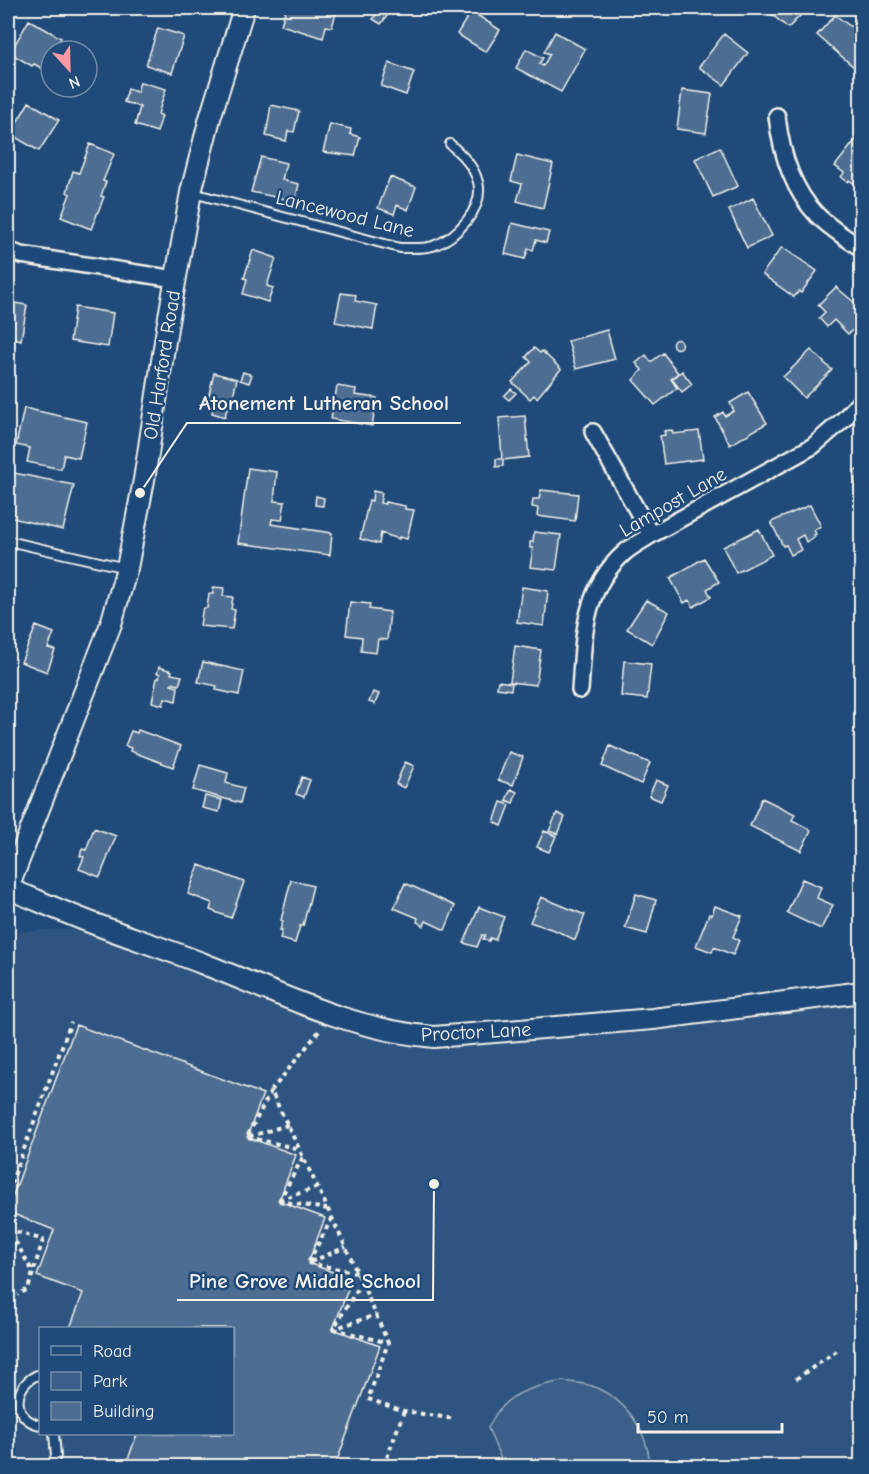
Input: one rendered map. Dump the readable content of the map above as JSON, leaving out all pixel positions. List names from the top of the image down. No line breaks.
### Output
{"streets":{"street":["Old Harford Road","Lampost Lane","Proctor Lane"],"lane":["Lancewood Lane"]},"crossings":[["Lancewood Lane","Old Harford Road"],["Old Harford Road","Proctor Lane"]],"places":["Atonement Lutheran School","Pine Grove Middle School"],"legend":["Road","Park","Building"],"scale_bar":"50 m","north":"bottom"}
